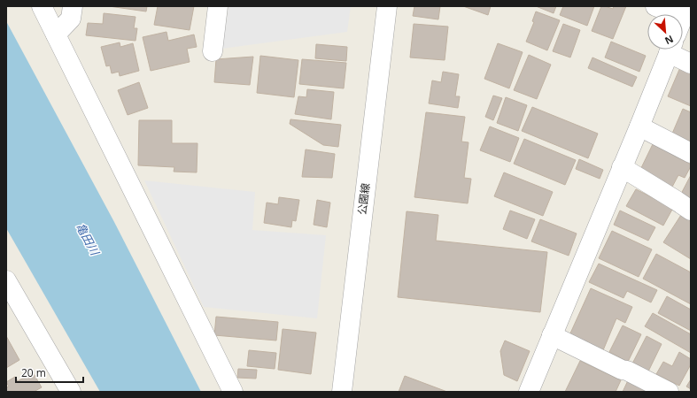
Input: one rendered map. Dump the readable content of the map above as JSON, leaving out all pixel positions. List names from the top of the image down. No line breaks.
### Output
{"streets":{"street":["公園線"]},"water":["亀田川"],"scale_bar":"20 m","north":"bottom right"}
